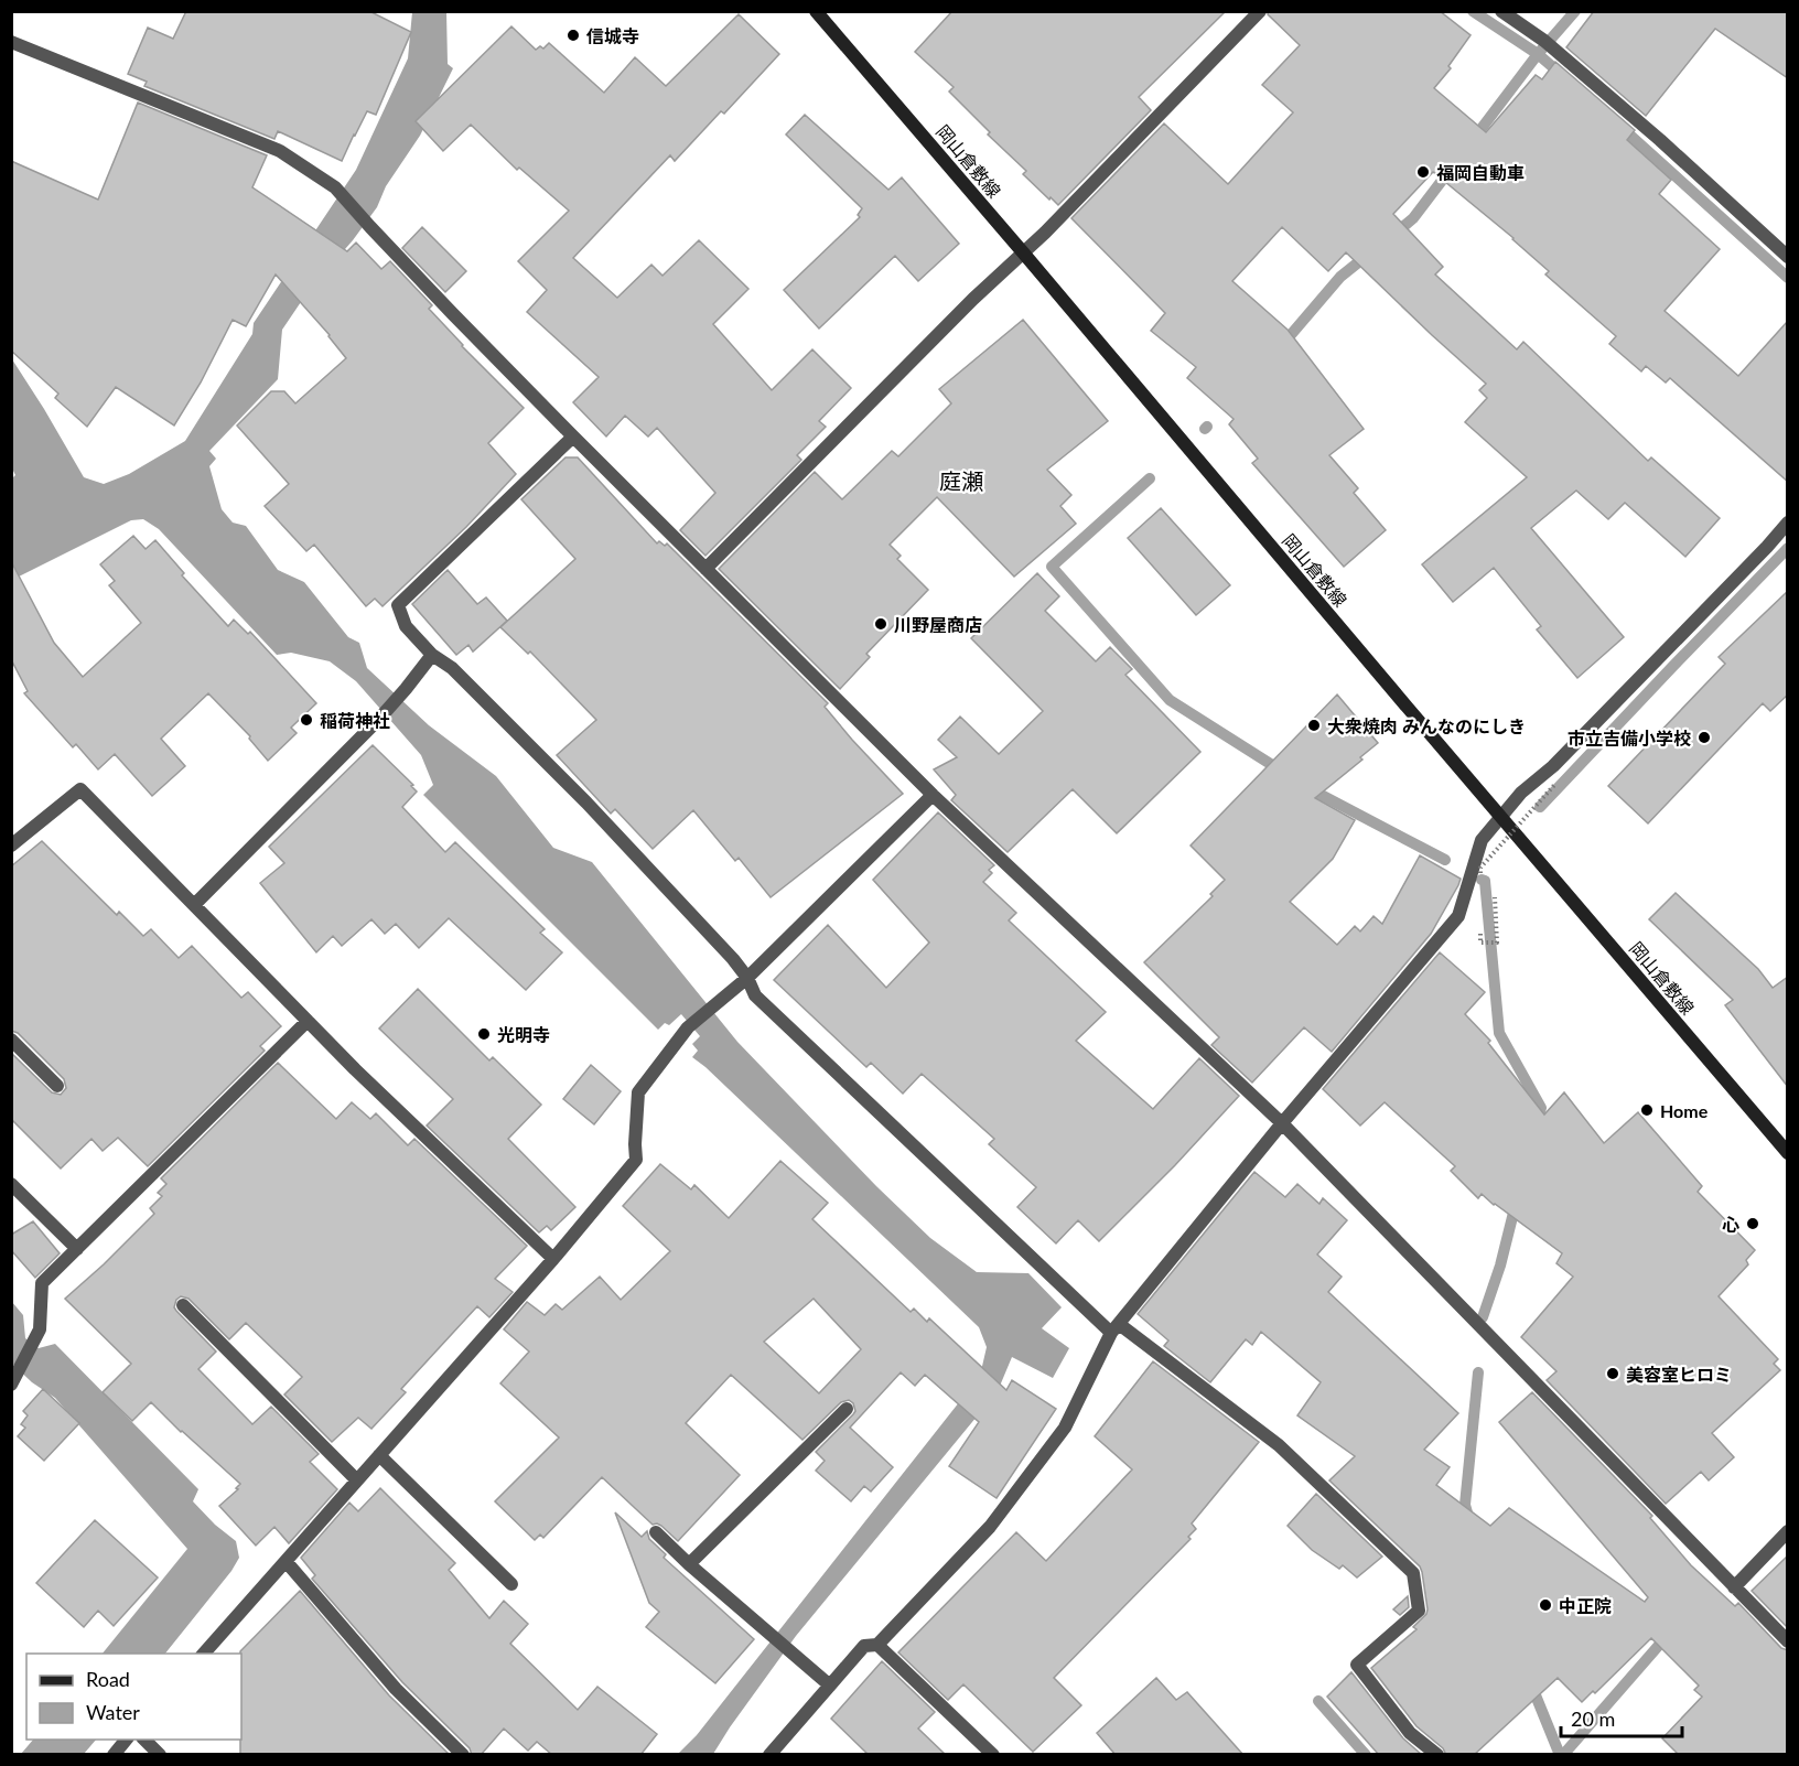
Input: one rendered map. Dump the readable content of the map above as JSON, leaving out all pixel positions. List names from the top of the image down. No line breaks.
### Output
{"streets":{"main road":["岡山倉敷線"]},"districts":["庭瀬"],"places":["信城寺","福岡自動車","川野屋商店","稲荷神社","大衆焼肉 みんなのにしき","市立吉備小学校","光明寺","Home","心","美容室ヒロミ","中正院"],"legend":["Road","Water"],"scale_bar":"20 m"}
